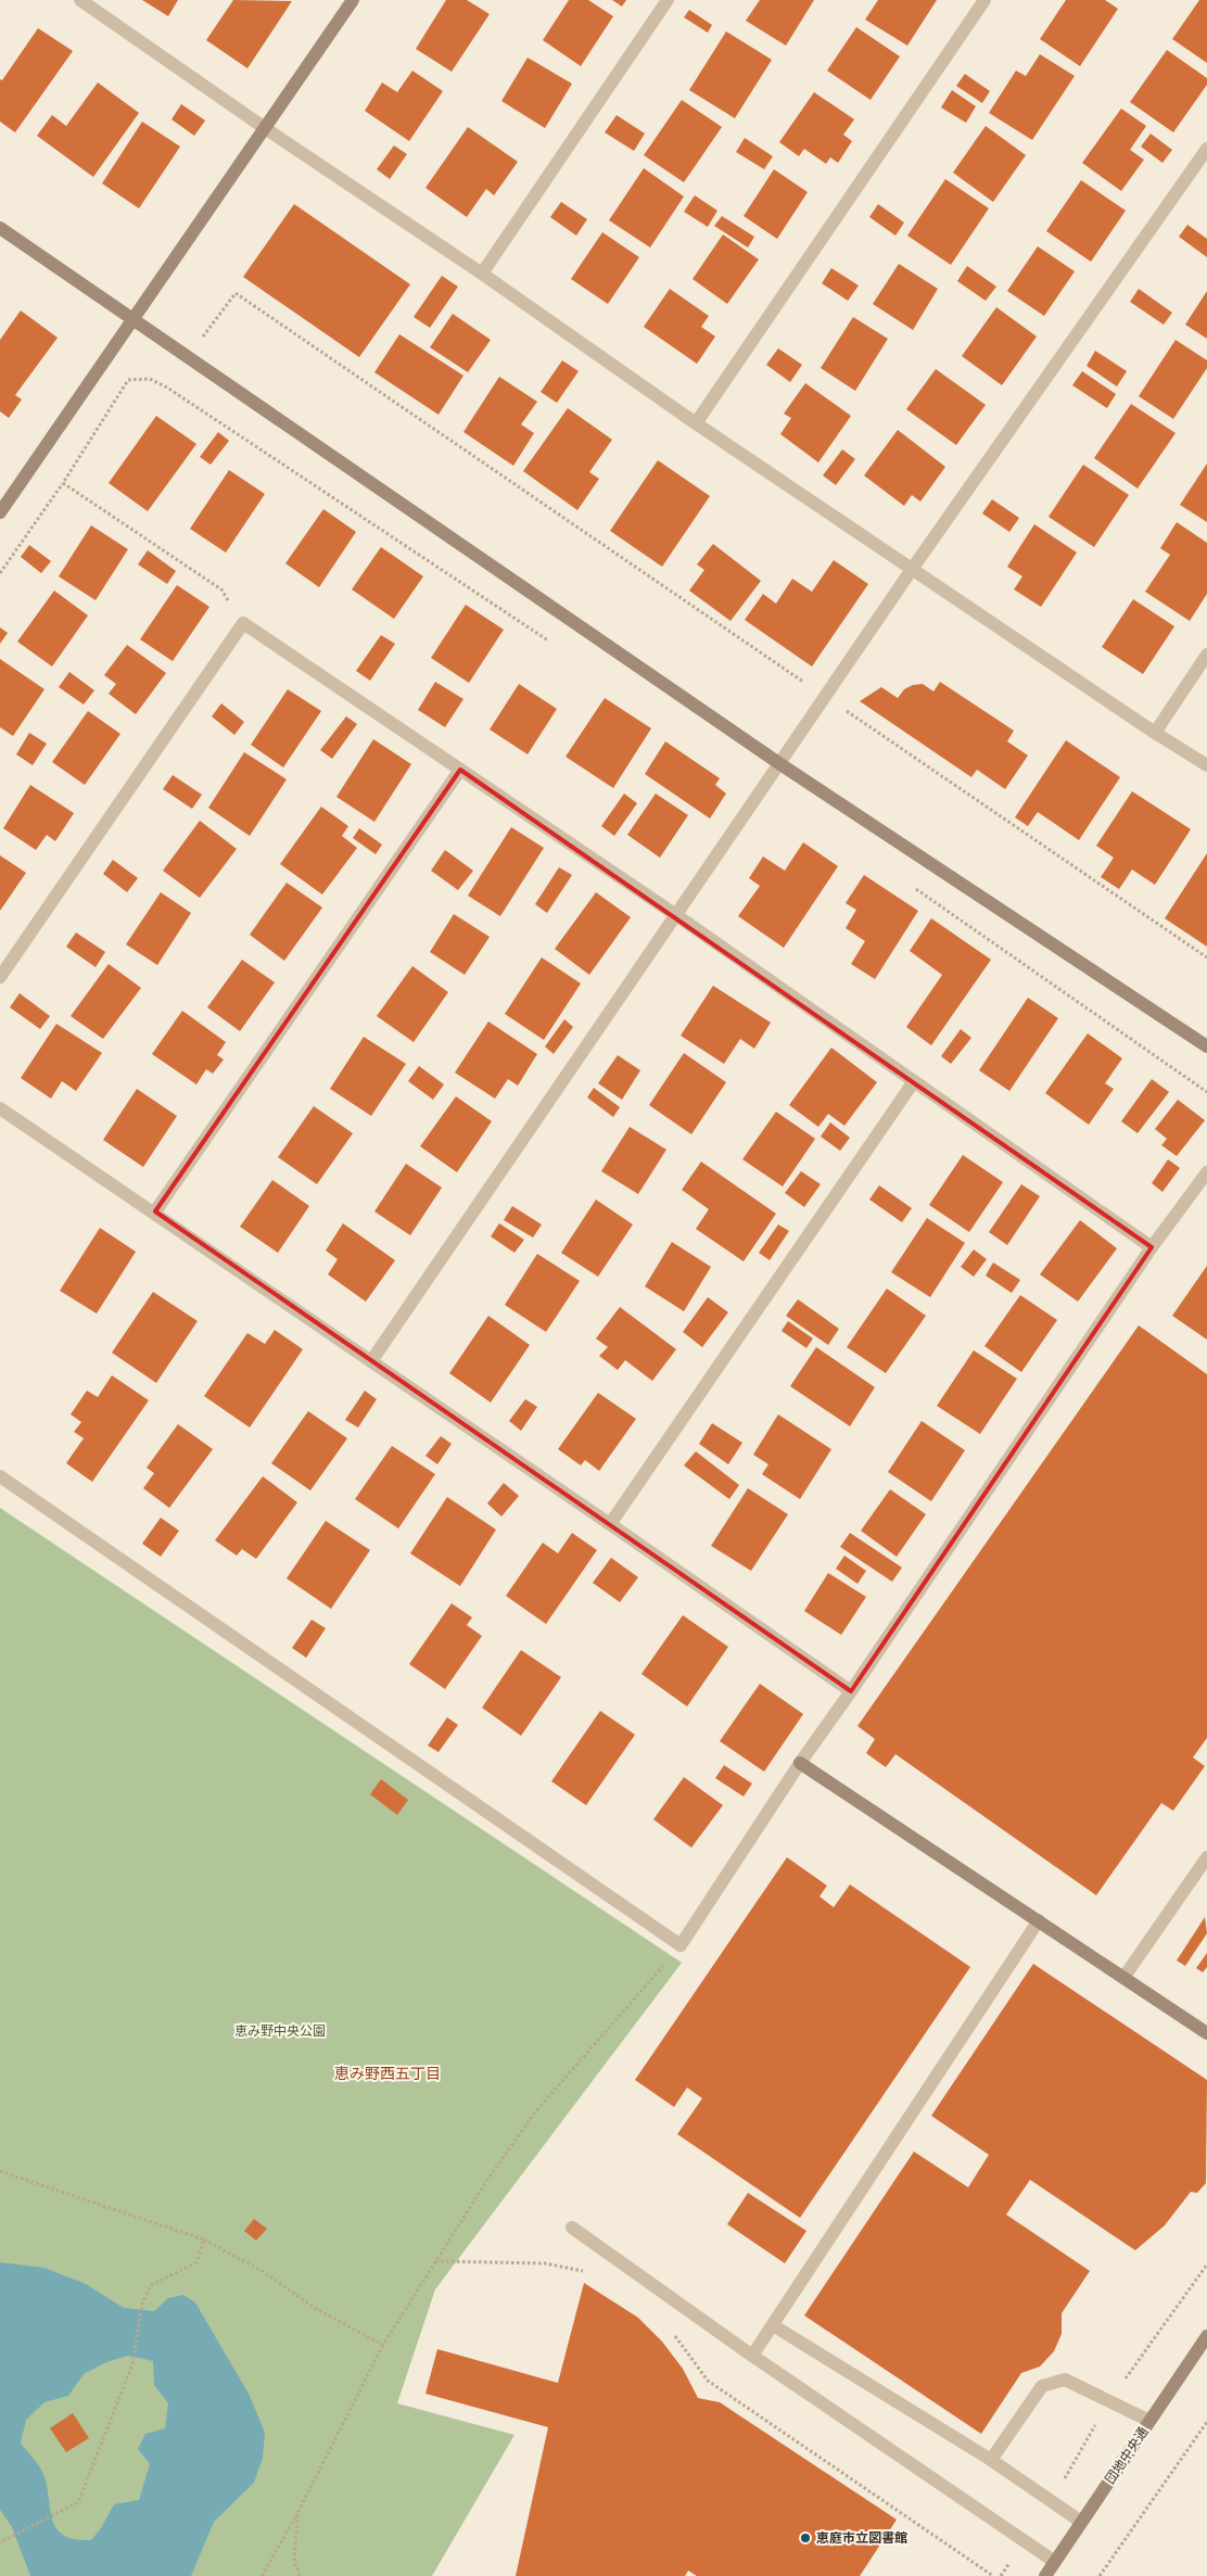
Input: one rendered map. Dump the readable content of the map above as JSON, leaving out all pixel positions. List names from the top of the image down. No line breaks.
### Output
{"streets":{"street":["団地中央通"]},"districts":["恵み野西五丁目"],"parks":["恵み野中央公園"],"places":["恵庭市立図書館"]}
